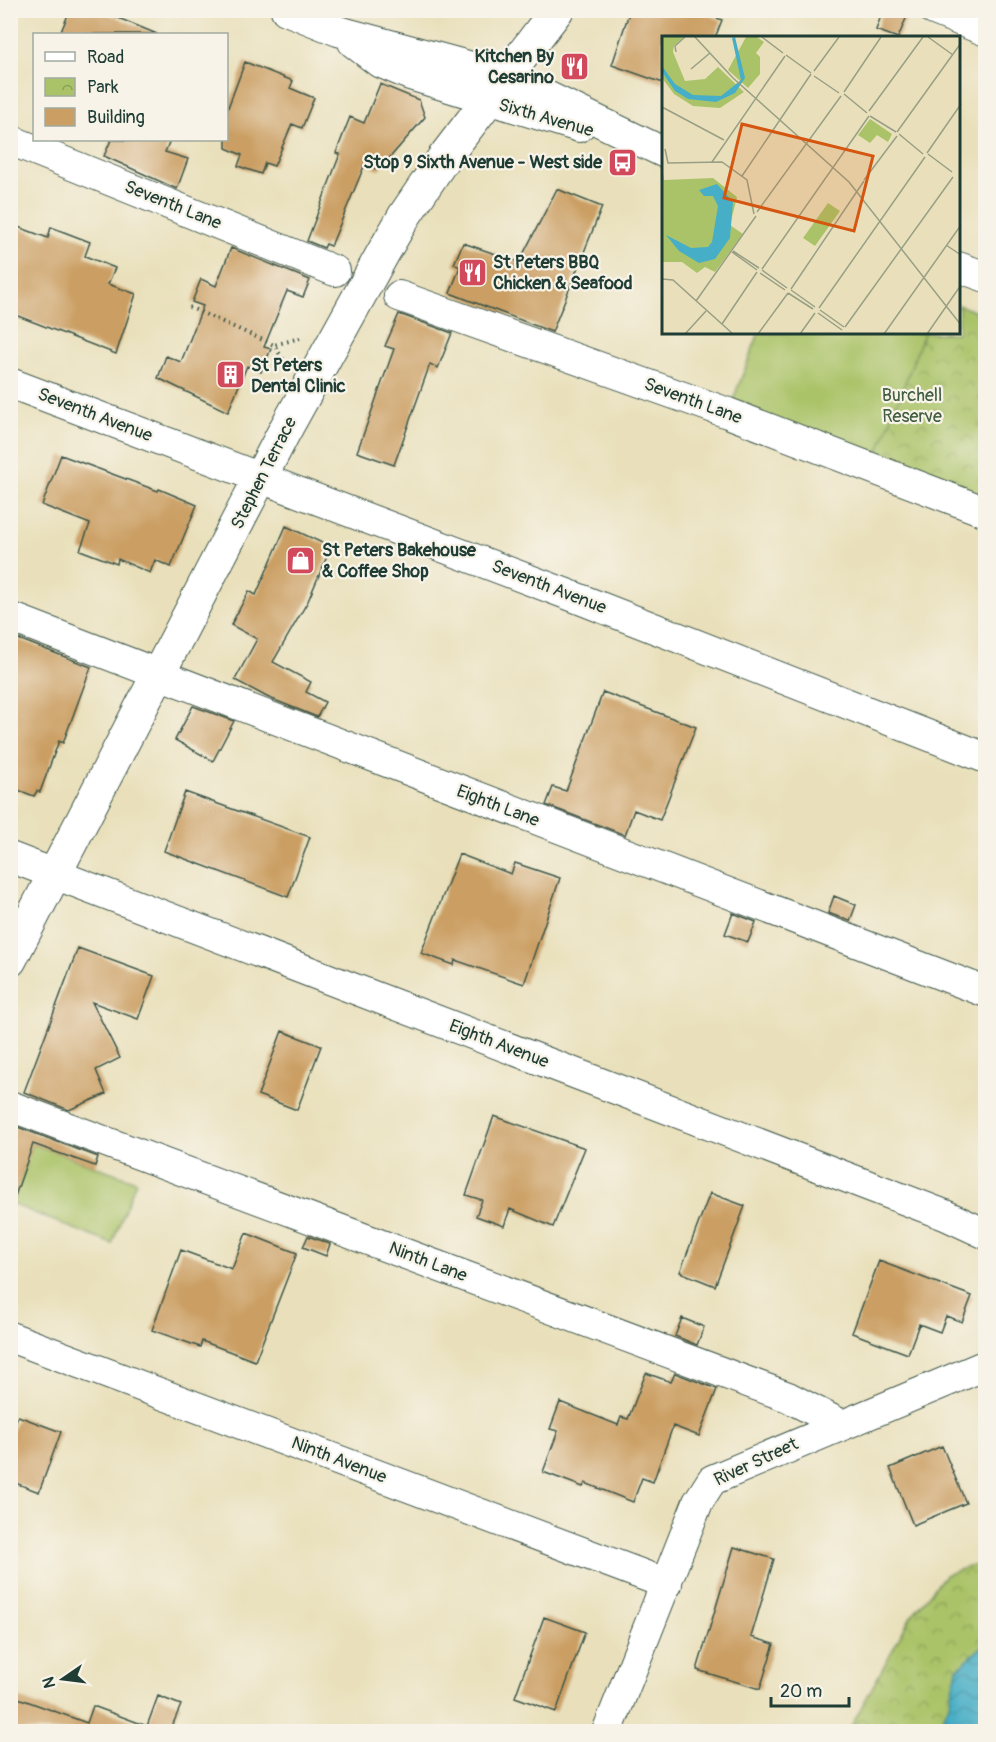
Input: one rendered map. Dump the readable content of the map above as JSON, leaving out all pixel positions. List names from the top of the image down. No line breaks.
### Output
{"streets":{"main road":["Stephen Terrace"],"street":["Sixth Avenue","Seventh Lane","Seventh Avenue","Eighth Lane","Eighth Avenue","Ninth Lane","Ninth Avenue","River Street"]},"crossings":[["Sixth Avenue","Stephen Terrace"],["Seventh Avenue","Stephen Terrace"],["Stephen Terrace","Eighth Lane"],["Stephen Terrace","Eighth Avenue"],["Ninth Lane","River Street"],["Ninth Avenue","River Street"]],"parks":["Burchell Reserve"],"places":{"restaurant":["Kitchen By Cesarino","St Peters BBQ Chicken & Seafood"],"bus stop":["Stop 9 Sixth Avenue - West side"],"building":["St Peters Dental Clinic"],"shop":["St Peters Bakehouse & Coffee Shop"]},"legend":["Road","Park","Building"],"scale_bar":"20 m","north":"left"}
